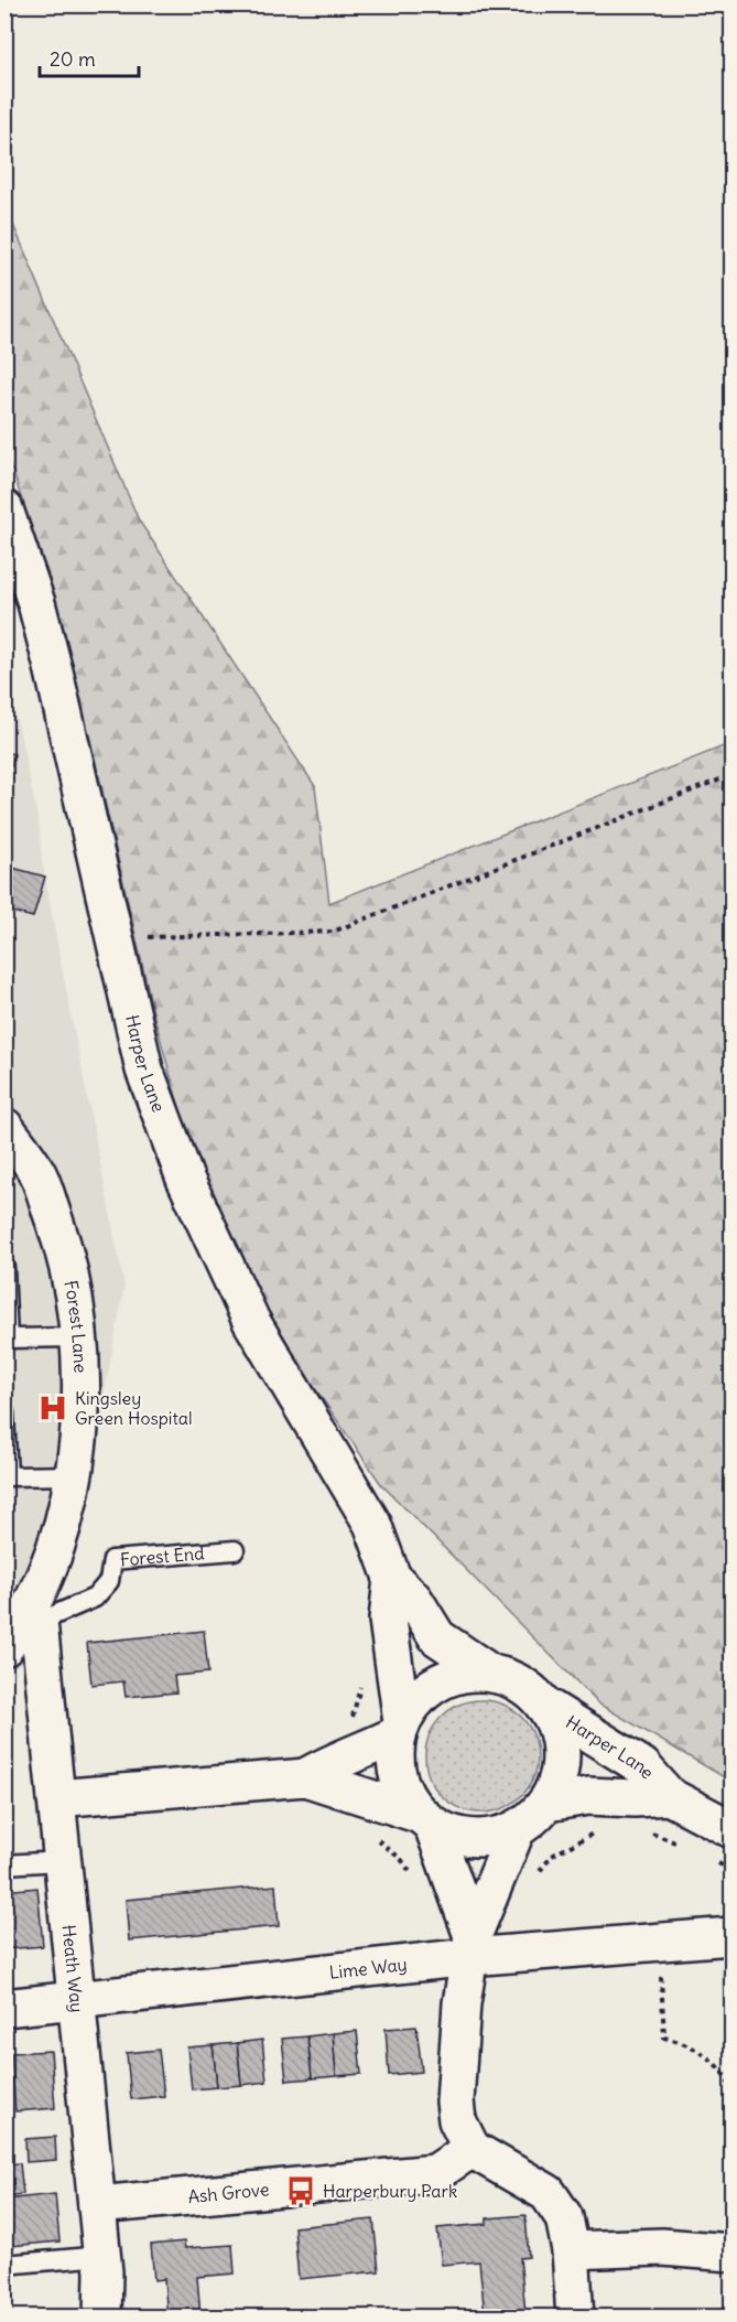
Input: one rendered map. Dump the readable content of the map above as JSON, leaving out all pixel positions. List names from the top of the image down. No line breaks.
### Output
{"streets":{"street":["Harper Lane","Forest Lane","Lime Way","Heath Way","Ash Grove"],"lane":["Forest End"]},"crossings":[["Forest End","Heath Way"],["Lime Way","Heath Way"],["Heath Way","Ash Grove"]],"places":{"hospital":["Kingsley Green Hospital"],"bus stop":["Harperbury Park"]},"scale_bar":"20 m"}
